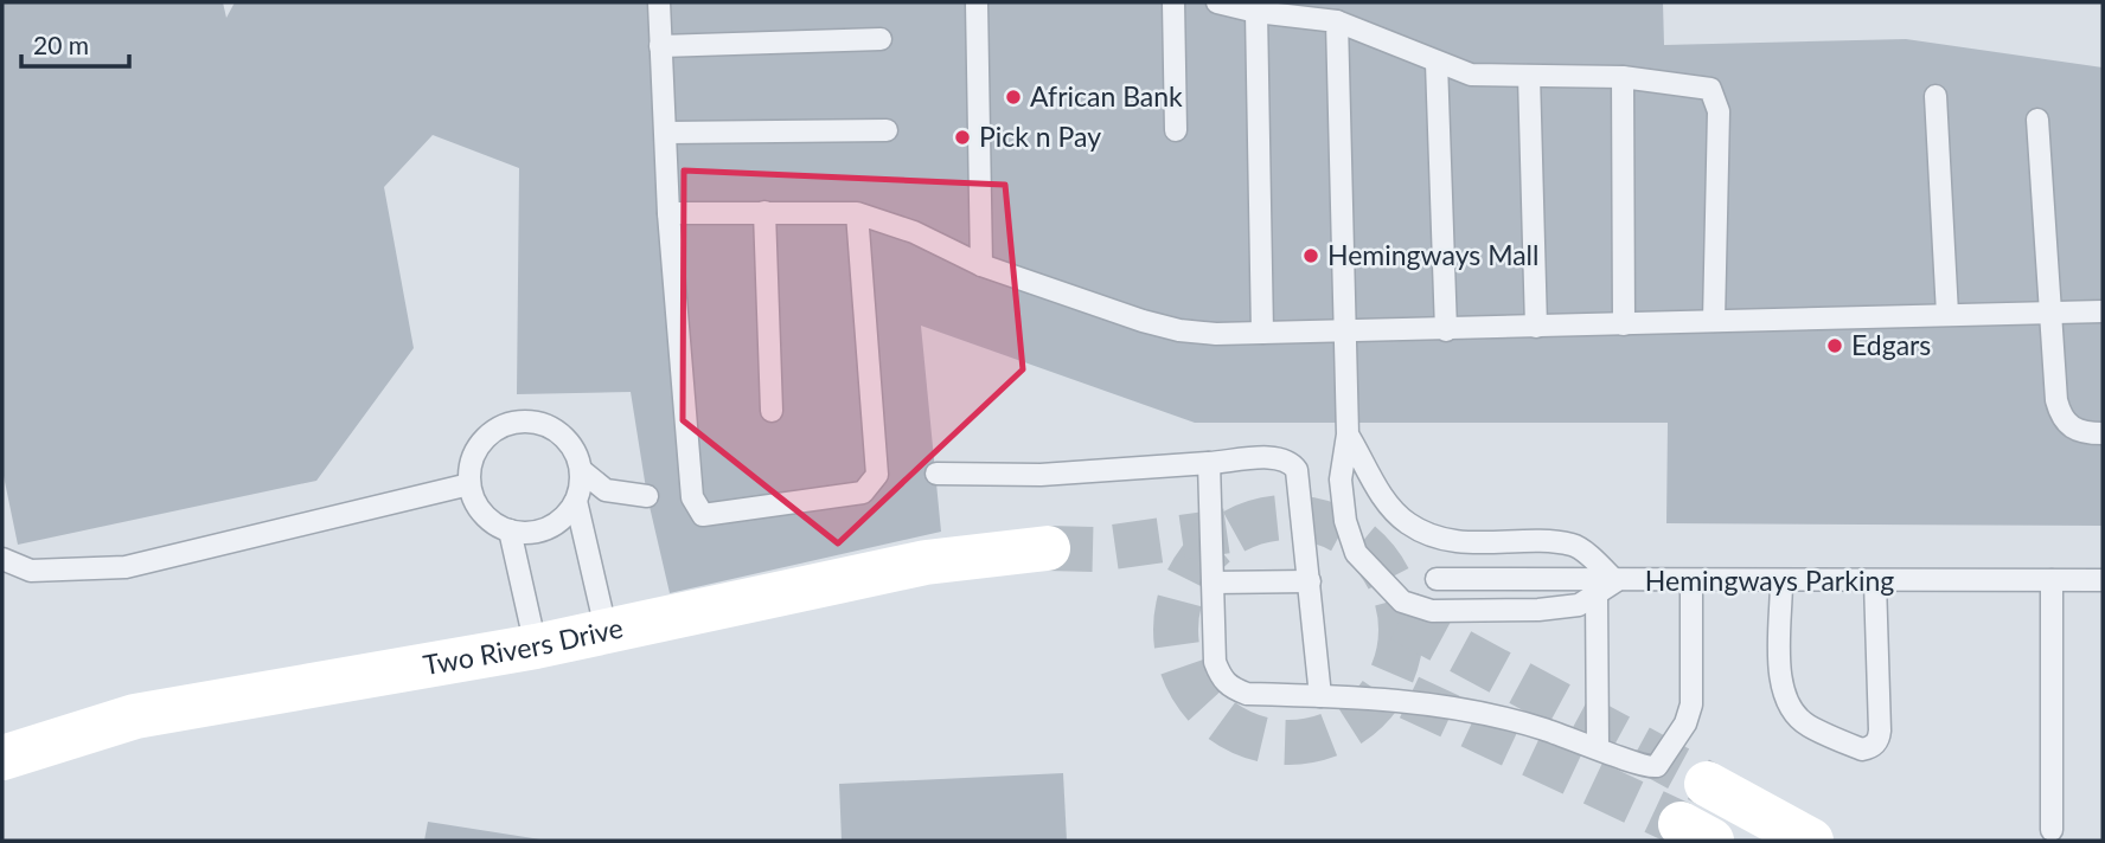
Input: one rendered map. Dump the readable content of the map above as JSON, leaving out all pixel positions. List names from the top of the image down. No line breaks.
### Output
{"streets":{"main road":["Two Rivers Drive"],"lane":["Hemingways Parking"]},"places":["African Bank","Pick n Pay","Hemingways Mall","Edgars"],"scale_bar":"20 m"}
